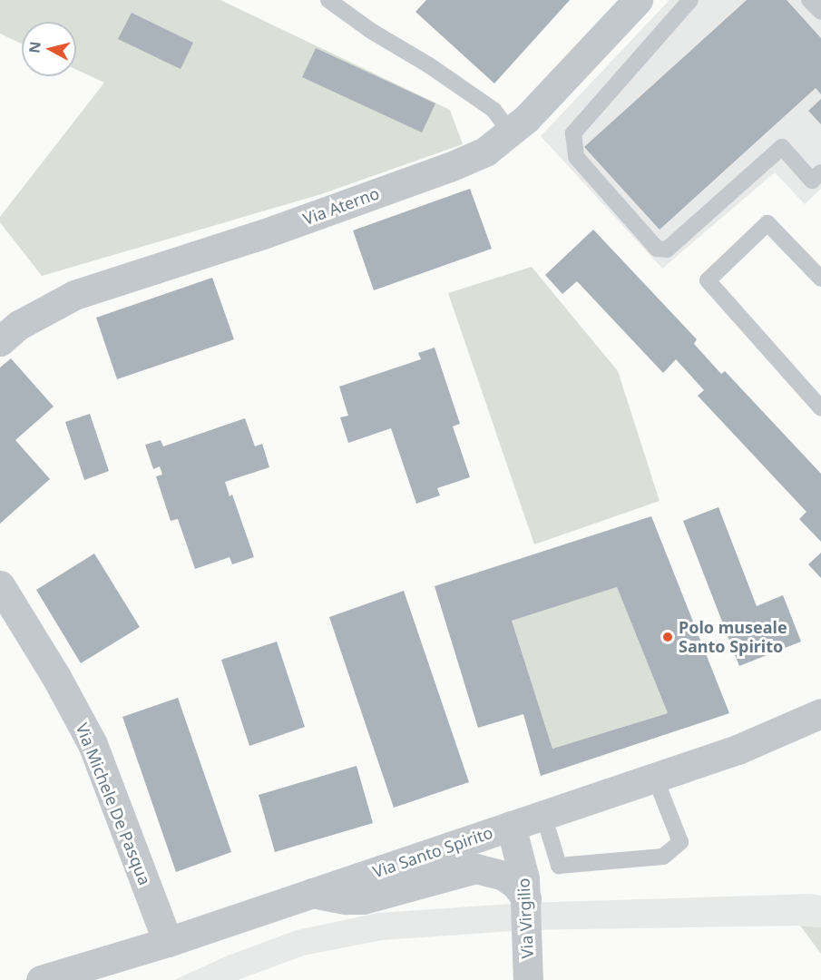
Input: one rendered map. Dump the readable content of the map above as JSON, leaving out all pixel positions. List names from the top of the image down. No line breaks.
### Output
{"streets":{"street":["Via Aterno","Via Michele De Pasqua","Via Santo Spirito","Via Virgilio"]},"crossings":[["Via Michele De Pasqua","Via Santo Spirito"],["Via Santo Spirito","Via Virgilio"]],"places":["Polo museale Santo Spirito"],"north":"left"}
